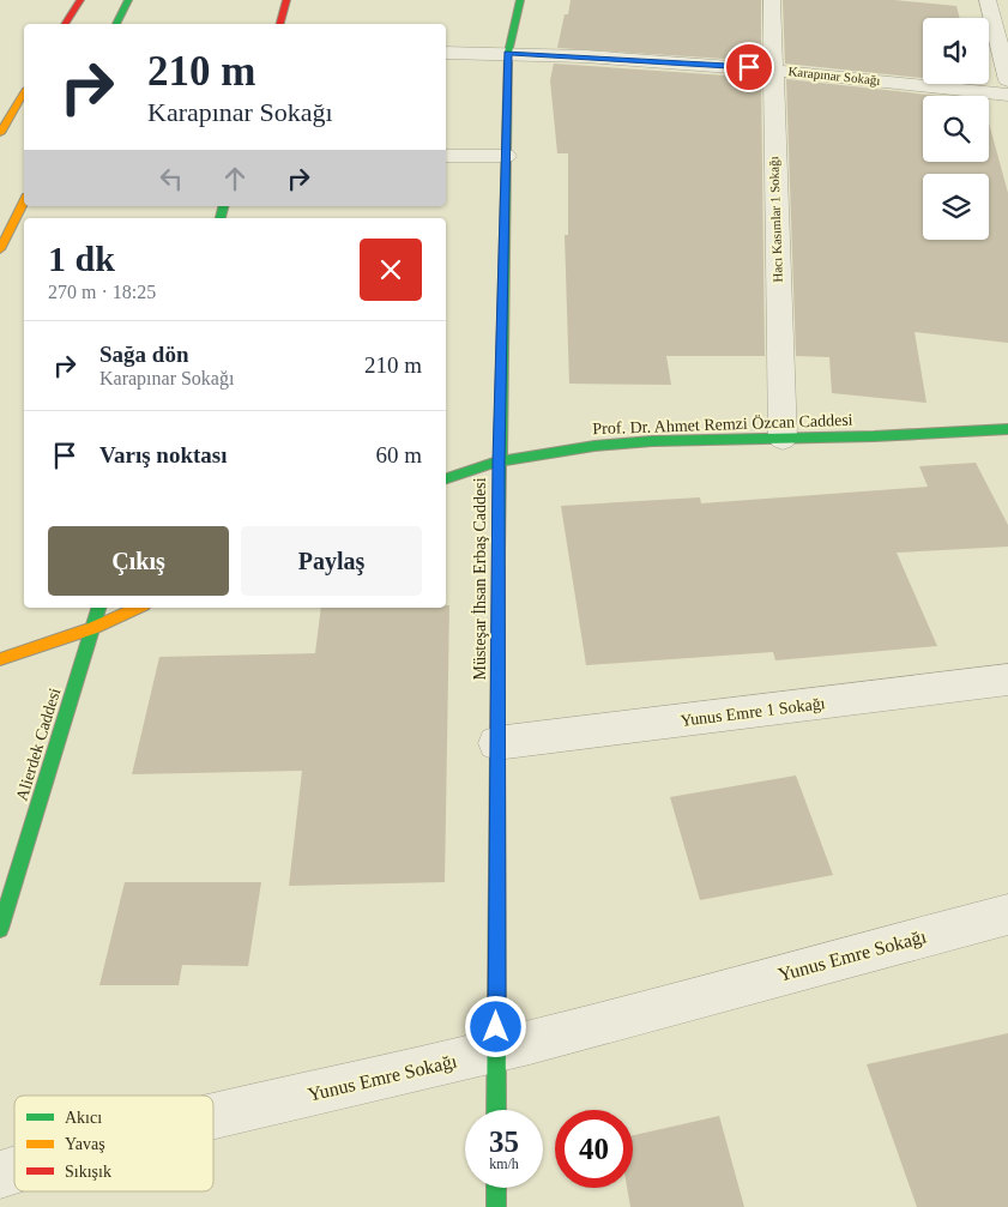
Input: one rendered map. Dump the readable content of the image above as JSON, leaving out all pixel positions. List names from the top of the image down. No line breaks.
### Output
{"streets":{"street":["Karapınar Sokağı","Hacı Kasımlar 1 Sokağı","Prof. Dr. Ahmet Remzi Özcan Caddesi","Müsteşar İhsan Erbaş Caddesi","Yunus Emre 1 Sokağı","Alierdek Caddesi","Yunus Emre Sokağı"]},"crossings":[["Karapınar Sokağı","Hacı Kasımlar 1 Sokağı"],["Karapınar Sokağı","Müsteşar İhsan Erbaş Caddesi"],["Hacı Kasımlar 1 Sokağı","Prof. Dr. Ahmet Remzi Özcan Caddesi"],["Prof. Dr. Ahmet Remzi Özcan Caddesi","Müsteşar İhsan Erbaş Caddesi"],["Müsteşar İhsan Erbaş Caddesi","Yunus Emre 1 Sokağı"],["Müsteşar İhsan Erbaş Caddesi","Yunus Emre Sokağı"]],"legend":["Akıcı","Yavaş","Sıkışık"],"page":{"turn":["210 m","Karapınar Sokağı"],"heading":["1 dk","270 m · 18:25"],"list":[{"name":"Sağa dön","note":"Karapınar Sokağı","value":"210 m"},{"name":"Varış noktası","value":"60 m"}],"buttons":["Çıkış","Paylaş"],"speed":"35 km/h","limit":"40"}}
